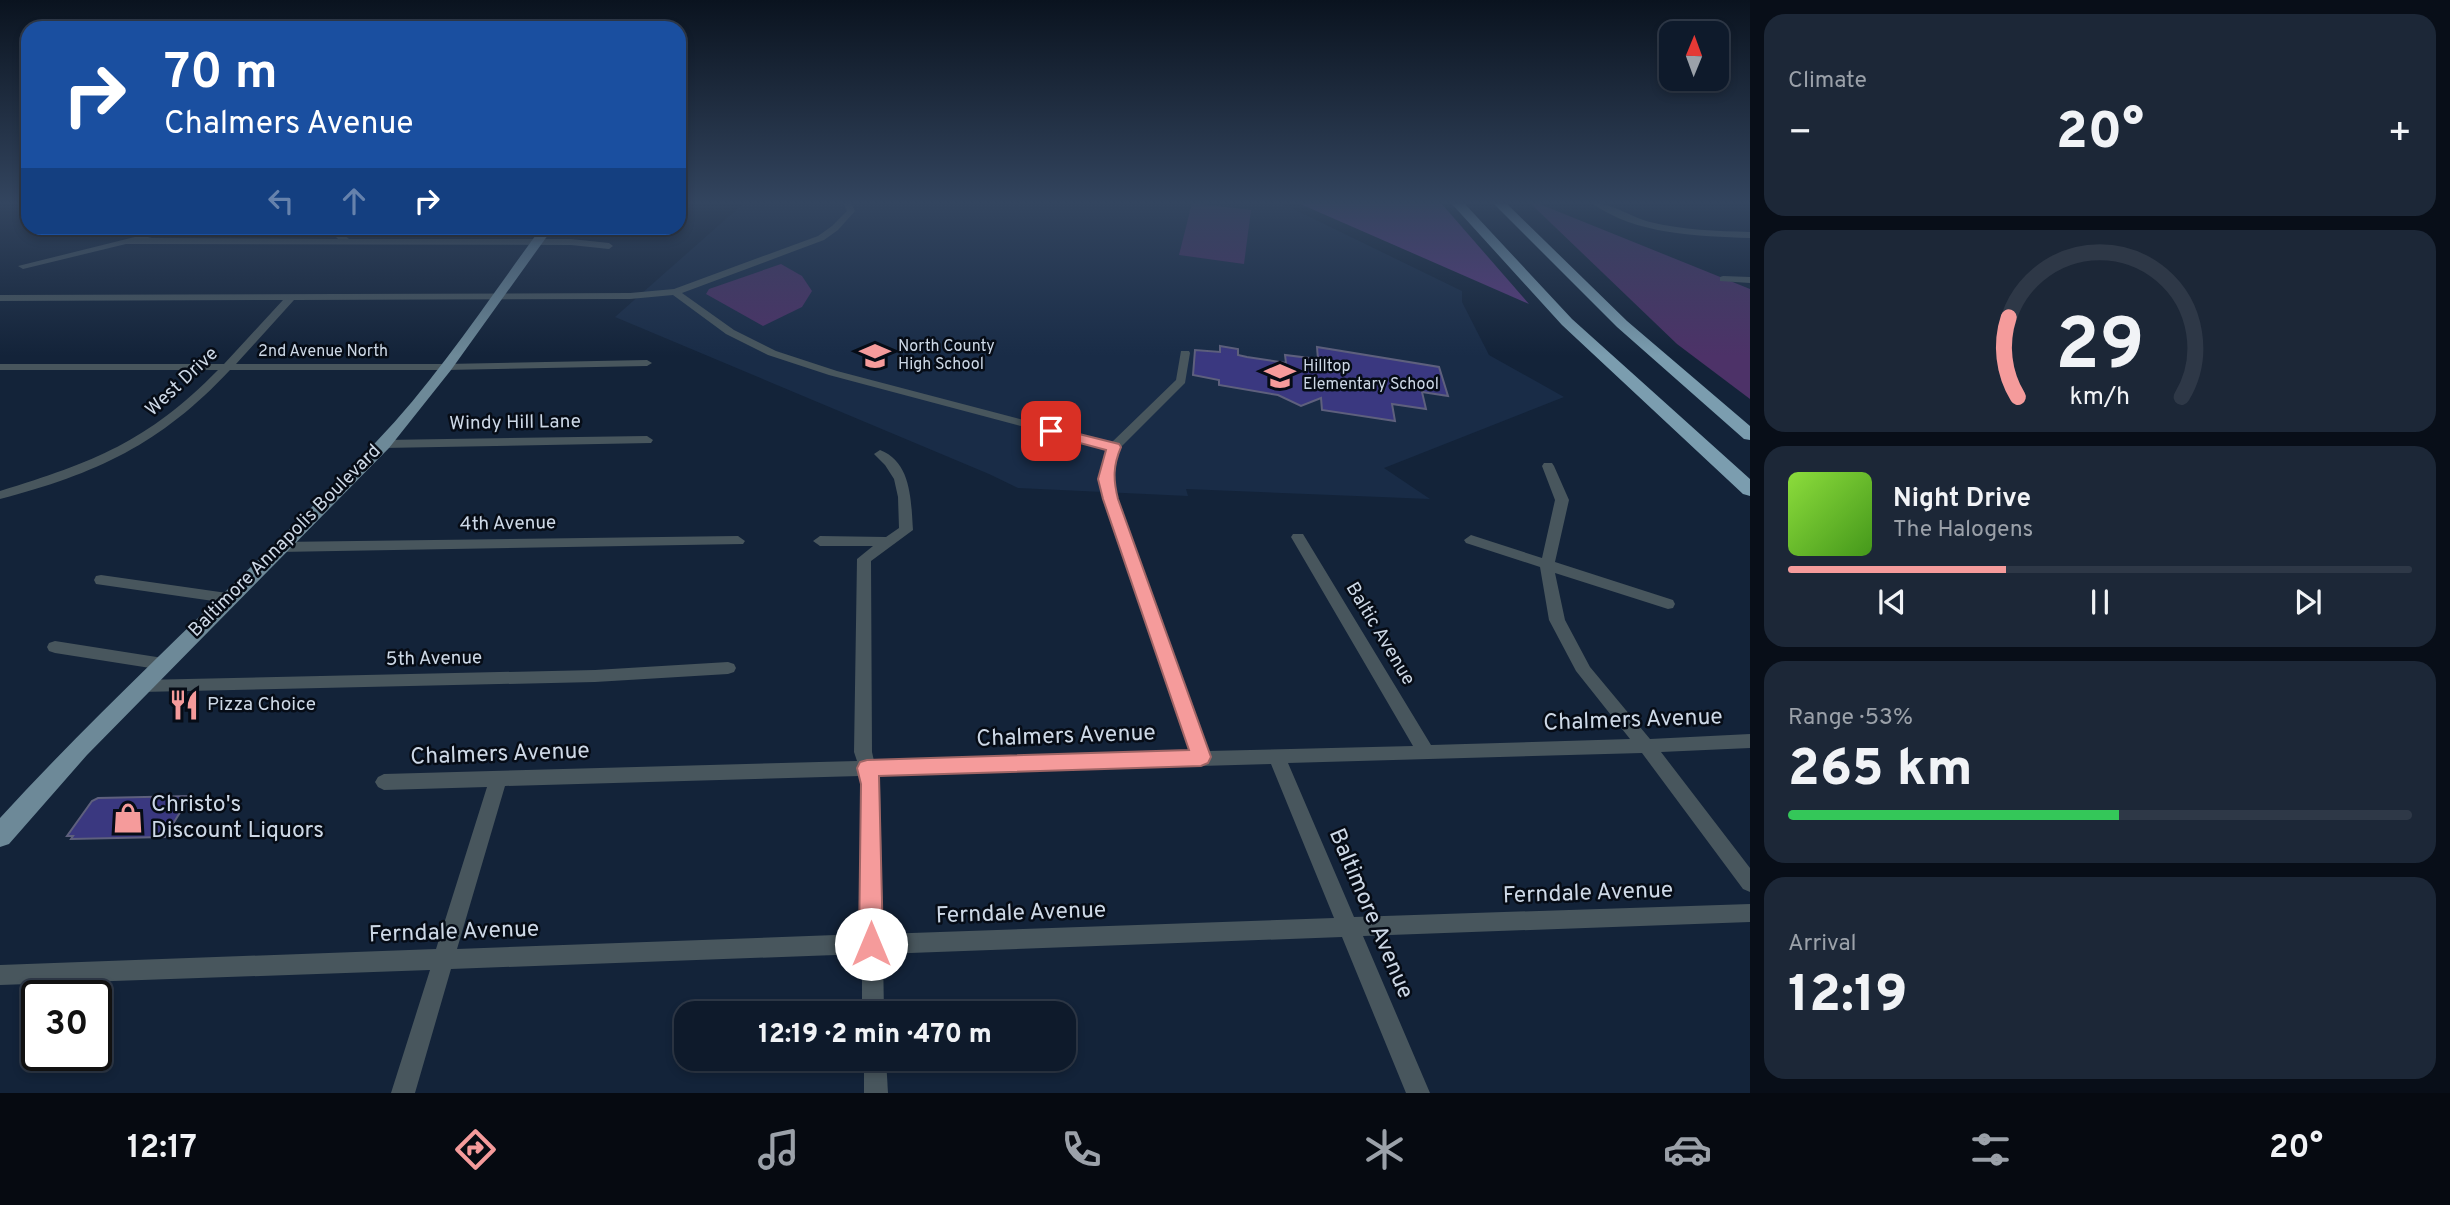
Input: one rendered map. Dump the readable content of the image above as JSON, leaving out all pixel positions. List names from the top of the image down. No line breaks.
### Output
{"streets":{"main road":["Baltimore Annapolis Boulevard"],"street":["2nd Avenue North","West Drive","Windy Hill Lane","4th Avenue","Baltic Avenue","5th Avenue","Chalmers Avenue","Ferndale Avenue","Baltimore Avenue"]},"crossings":[["2nd Avenue North","West Drive"],["2nd Avenue North","Baltimore Annapolis Boulevard"],["Windy Hill Lane","Baltimore Annapolis Boulevard"],["4th Avenue","Baltimore Annapolis Boulevard"],["Baltimore Annapolis Boulevard","5th Avenue"],["Baltic Avenue","Chalmers Avenue"],["Chalmers Avenue","Baltimore Avenue"],["Ferndale Avenue","Baltimore Avenue"]],"places":{"school or university":["North County High School","Hilltop Elementary School"],"restaurant":["Pizza Choice"],"shop":["Christo's Discount Liquors"]},"north":"top","page":{"tile":["Climate",["Range · 53%","265 km"],["Arrival","12:19"]],"turn":["70 m","Chalmers Avenue"],"heat":["−","20°","+"],"song":["Night Drive","The Halogens"],"limit":"30","trip":"12:19 · 2 min · 470 m","tabs":["12:17","20°"],"gauge":["29","km/h"]}}
